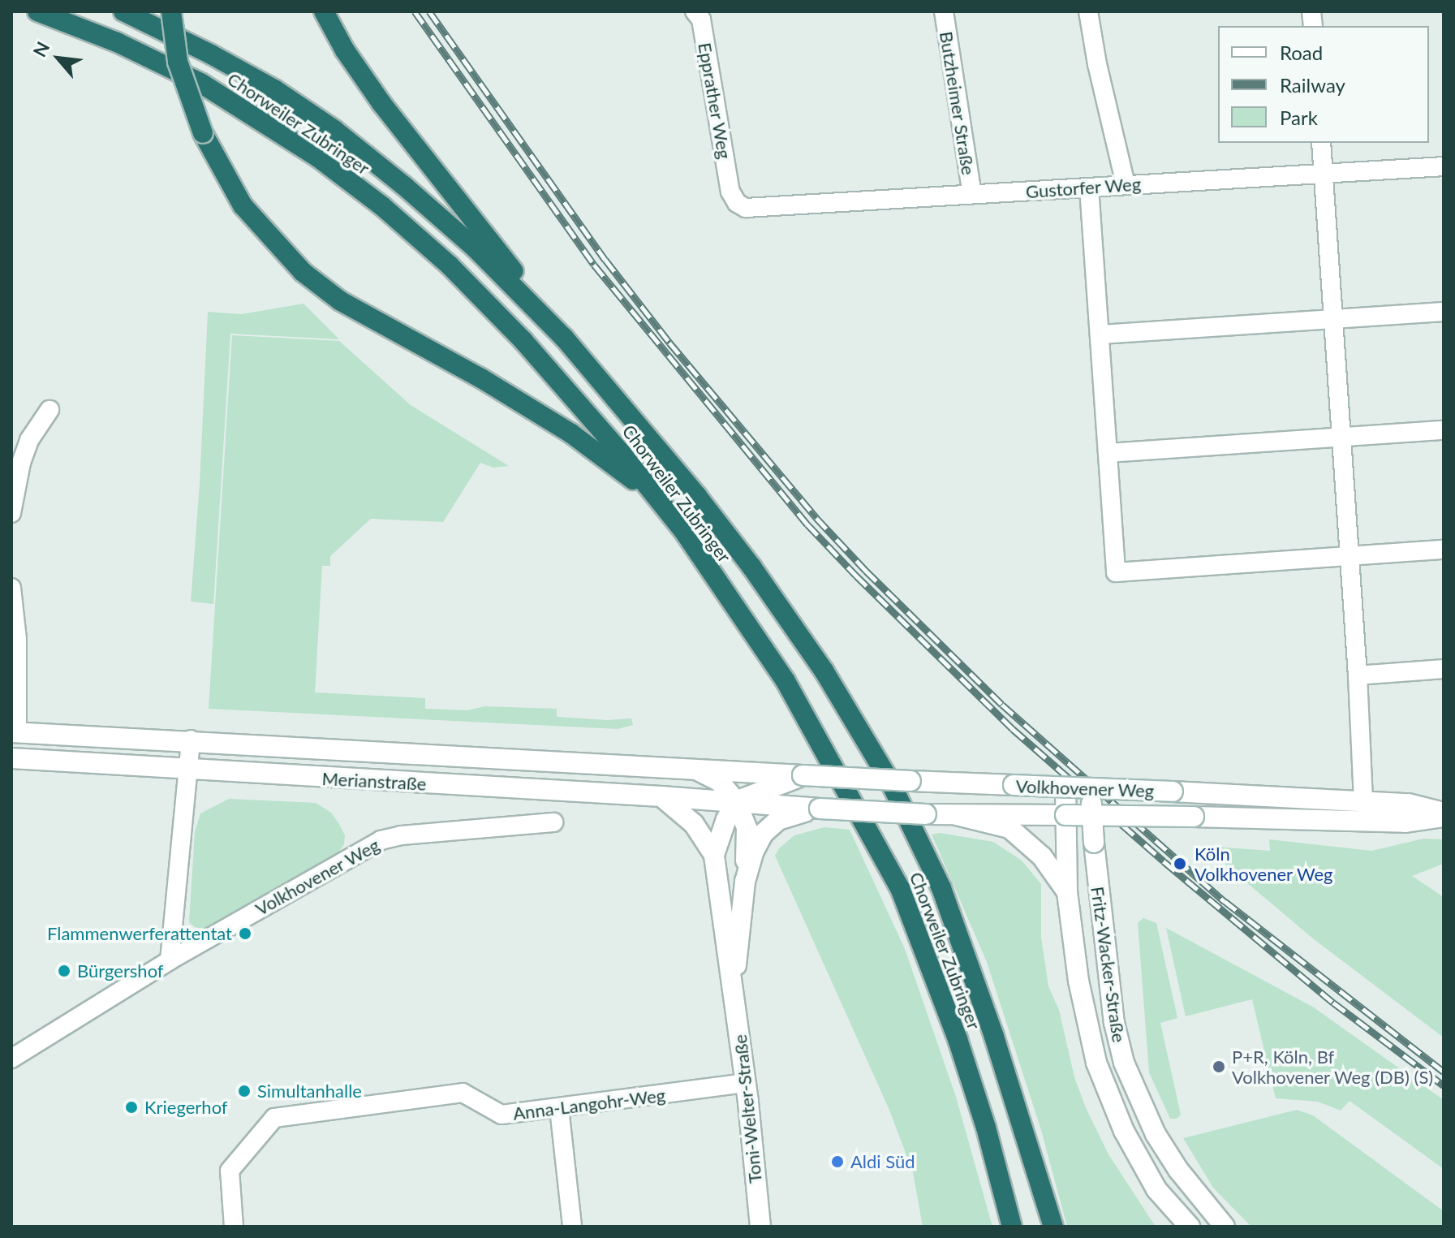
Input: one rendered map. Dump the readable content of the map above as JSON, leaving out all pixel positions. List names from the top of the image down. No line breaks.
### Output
{"streets":{"highway":["Chorweiler Zubringer"],"street":["Epprather Weg","Butzheimer Straße","Gustorfer Weg","Merianstraße","Volkhovener Weg","Fritz-Wacker-Straße","Anna-Langohr-Weg","Toni-Welter-Straße"]},"crossings":[["Epprather Weg","Gustorfer Weg"],["Butzheimer Straße","Gustorfer Weg"],["Merianstraße","Volkhovener Weg"],["Merianstraße","Toni-Welter-Straße"],["Volkhovener Weg","Fritz-Wacker-Straße"],["Volkhovener Weg","Toni-Welter-Straße"],["Anna-Langohr-Weg","Toni-Welter-Straße"]],"places":["Köln Volkhovener Weg","Flammenwerferattentat","Bürgershof","P+R, Köln, Bf Volkhovener Weg (DB) (S)","Simultanhalle","Kriegerhof","Aldi Süd"],"legend":["Road","Railway","Park"],"north":"top left"}
